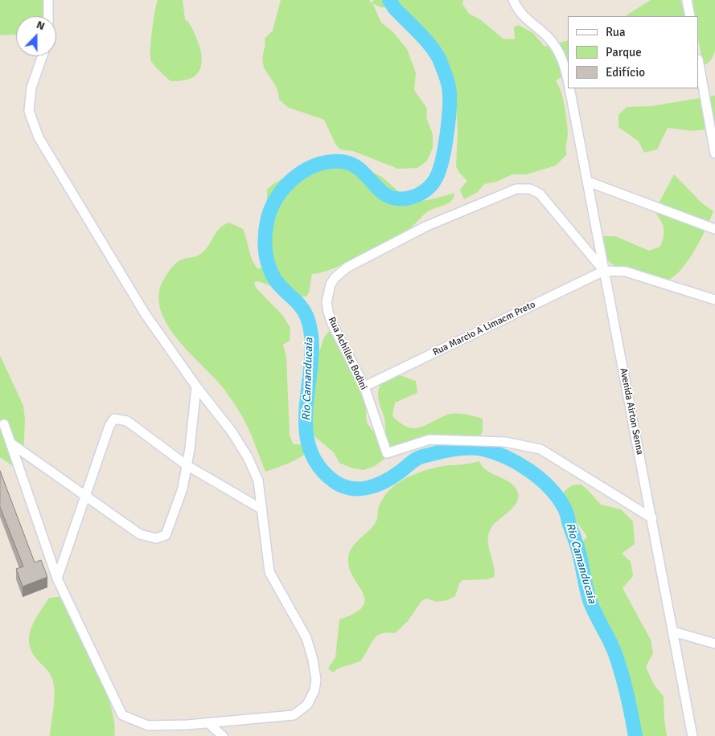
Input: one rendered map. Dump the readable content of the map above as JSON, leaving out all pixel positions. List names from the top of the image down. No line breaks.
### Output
{"streets":{"street":["Rua Marcio A Limacm Preto","Rua Achilles Bodini","Avenida Airton Senna"]},"crossings":[["Rua Marcio A Limacm Preto","Rua Achilles Bodini"],["Rua Marcio A Limacm Preto","Avenida Airton Senna"],["Rua Achilles Bodini","Avenida Airton Senna"]],"water":["Rio Camanducaia"],"legend":["Rua","Parque","Edifício"],"north":"top"}
